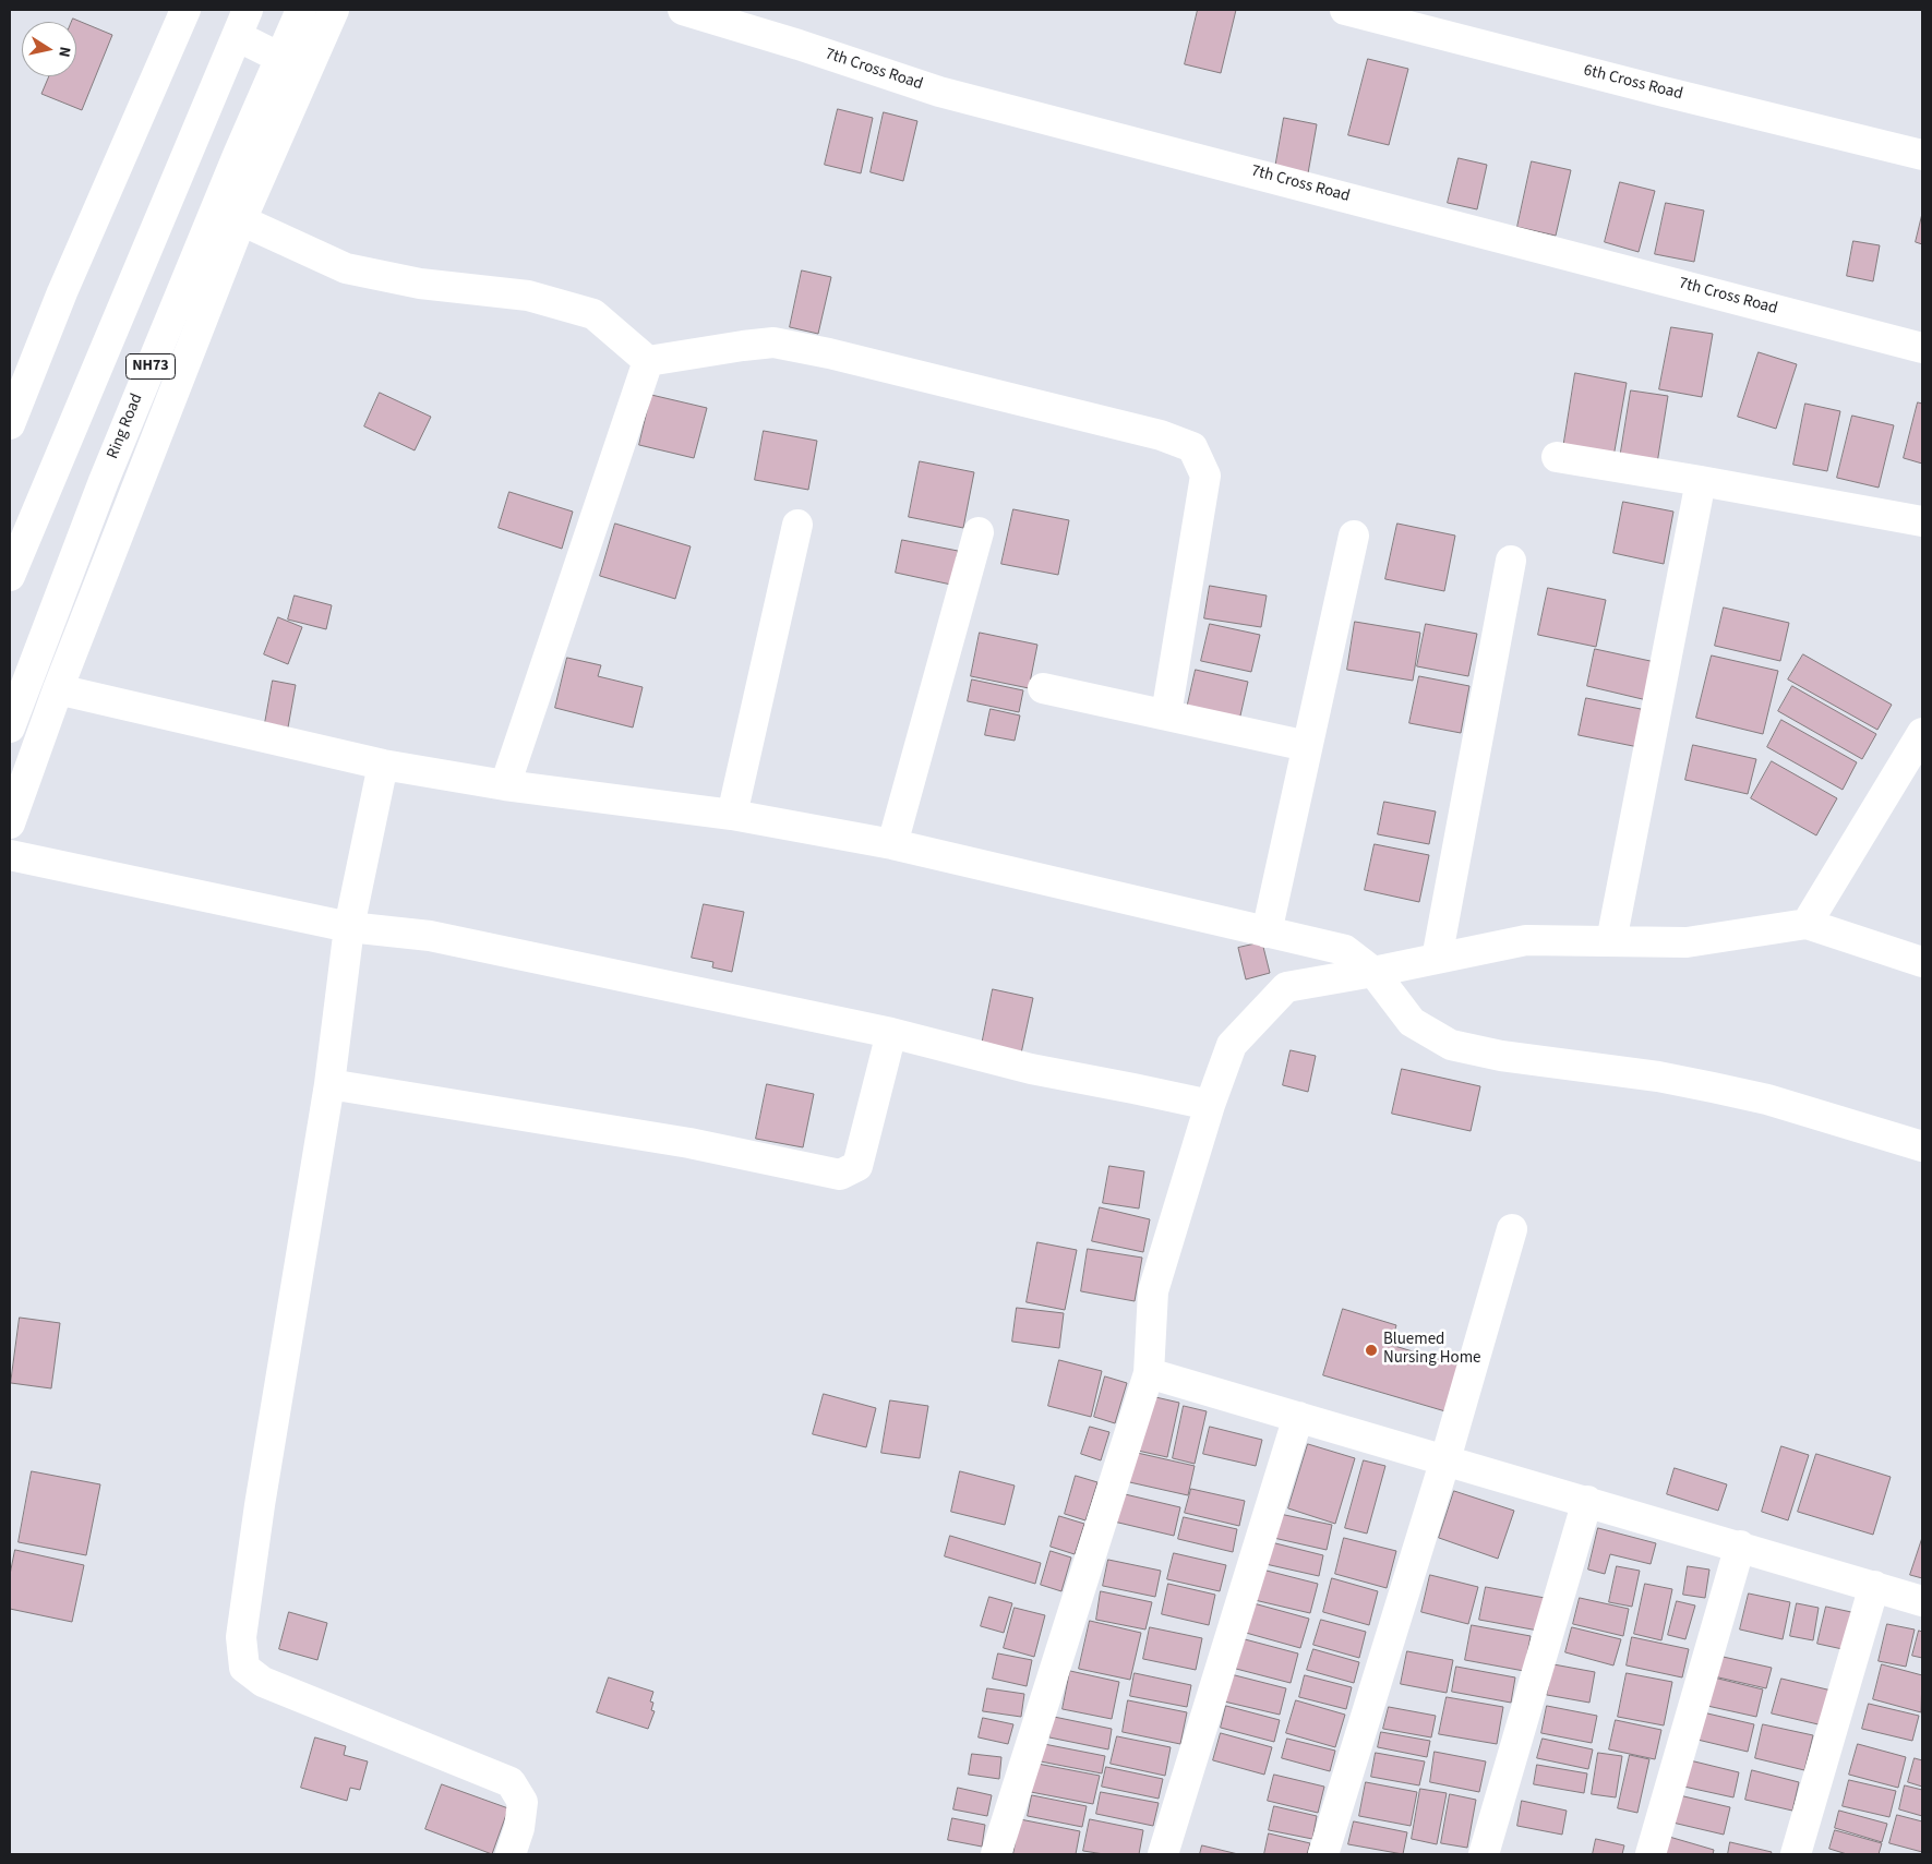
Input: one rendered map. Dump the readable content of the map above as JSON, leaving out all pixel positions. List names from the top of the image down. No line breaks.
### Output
{"streets":{"main road":["7th Cross Road","6th Cross Road","NH73","Ring Road"]},"places":["Bluemed Nursing Home"],"north":"right"}
